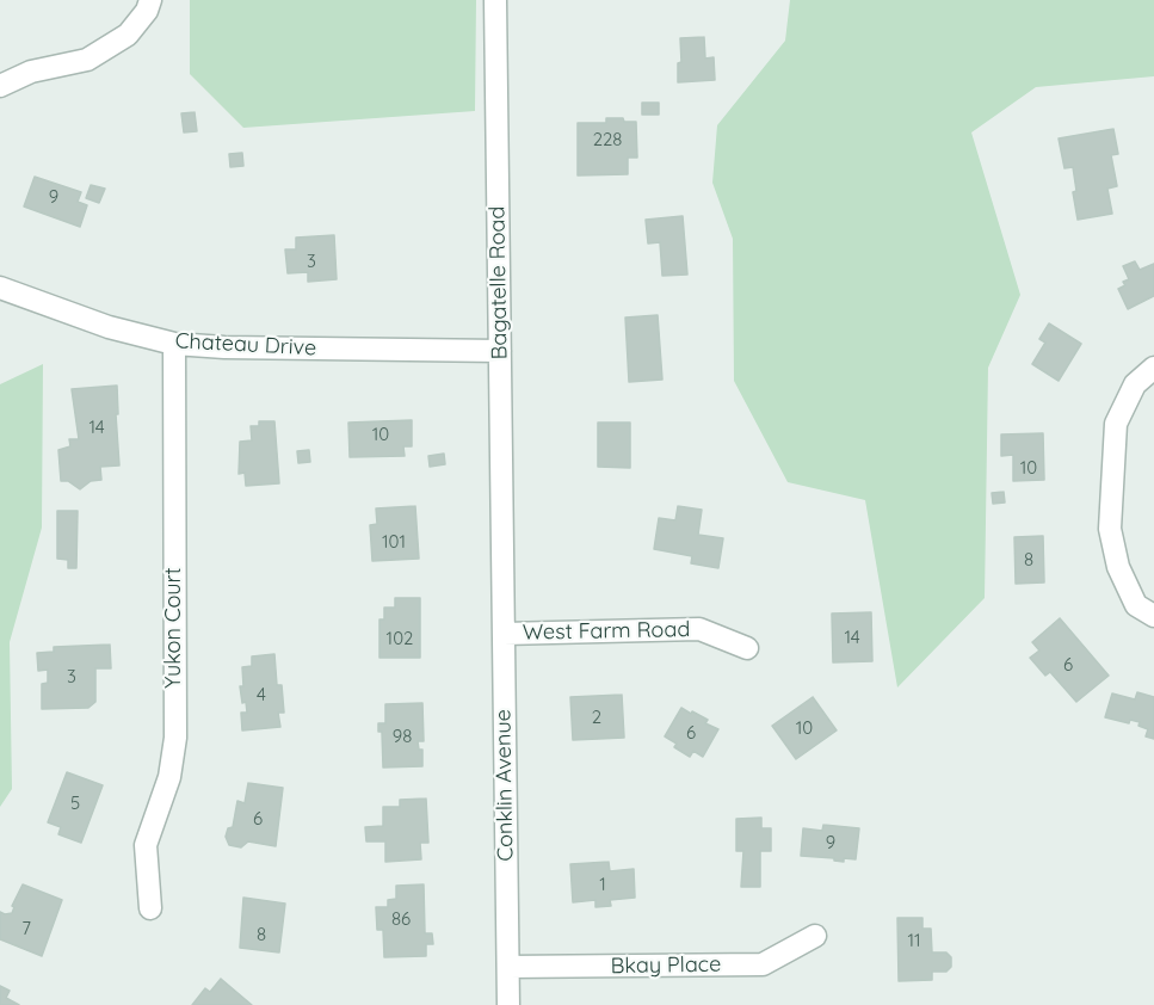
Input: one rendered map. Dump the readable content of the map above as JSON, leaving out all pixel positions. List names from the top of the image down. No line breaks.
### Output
{"streets":{"street":["Bagatelle Road","Chateau Drive","Yukon Court","West Farm Road","Conklin Avenue","Bkay Place"]},"crossings":[["Bagatelle Road","Chateau Drive"],["Bagatelle Road","Conklin Avenue"],["Chateau Drive","Yukon Court"],["West Farm Road","Conklin Avenue"],["Conklin Avenue","Bkay Place"]],"house_numbers":["228","9","3","14","10","10","101","8","14","102","6","3","4","2","10","6","98","5","6","9","1","86","7","8","11"]}
